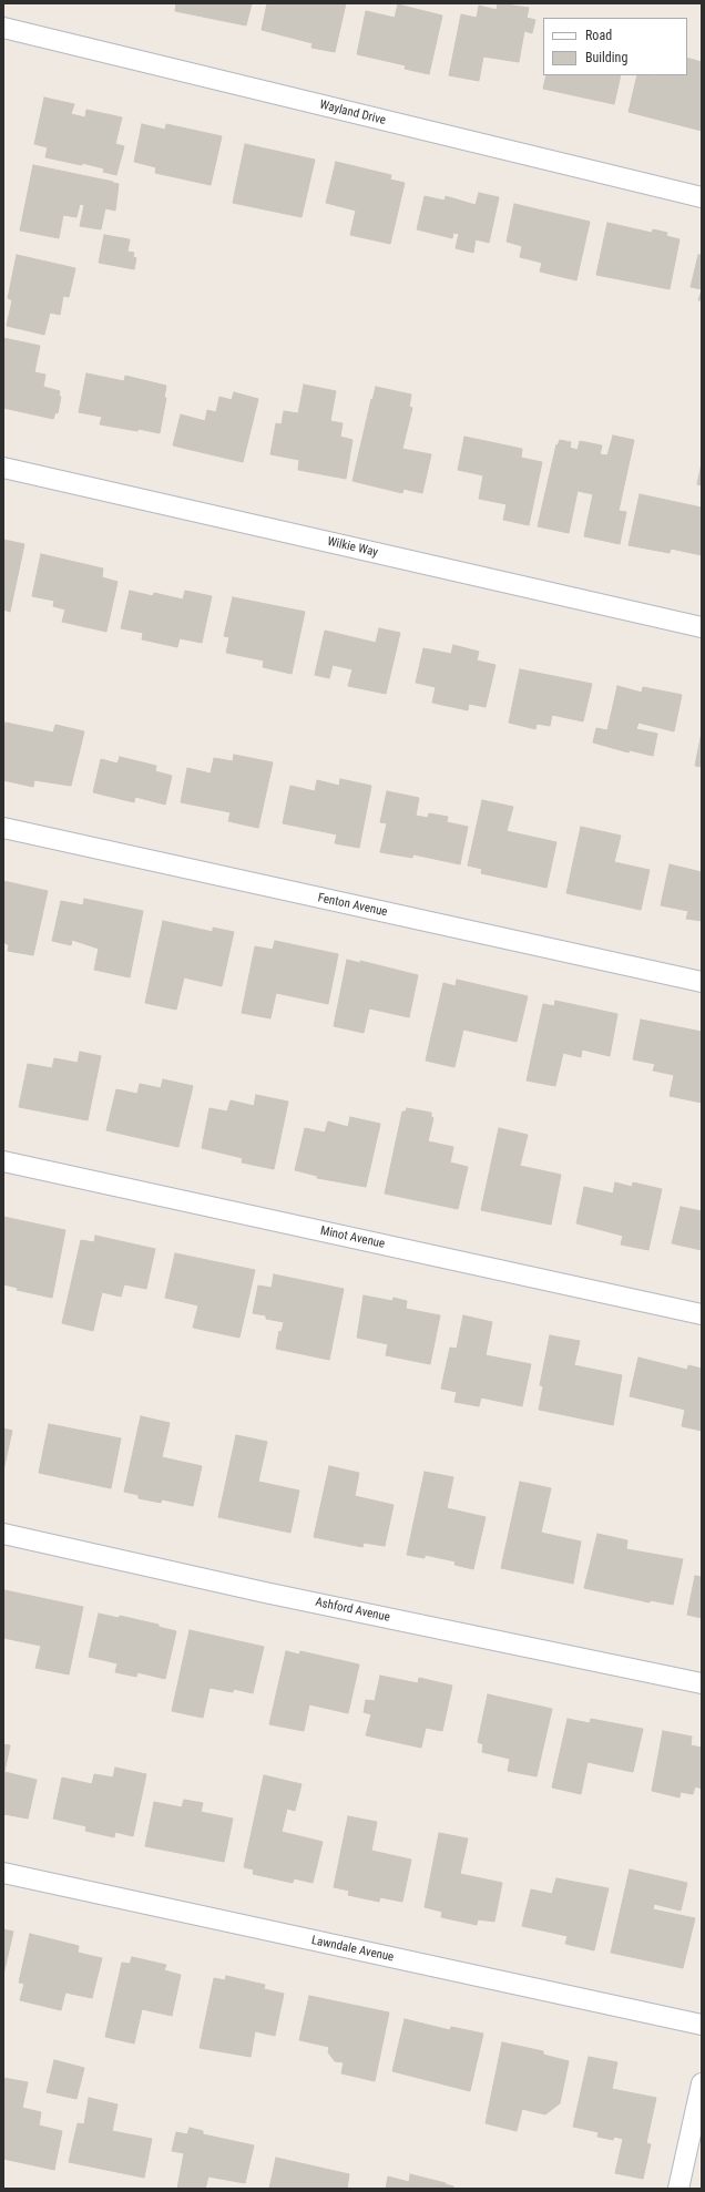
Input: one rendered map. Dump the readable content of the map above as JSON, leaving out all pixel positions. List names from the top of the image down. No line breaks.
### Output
{"streets":{"street":["Wayland Drive","Wilkie Way","Fenton Avenue","Minot Avenue","Ashford Avenue","Lawndale Avenue"]},"legend":["Road","Building"]}
